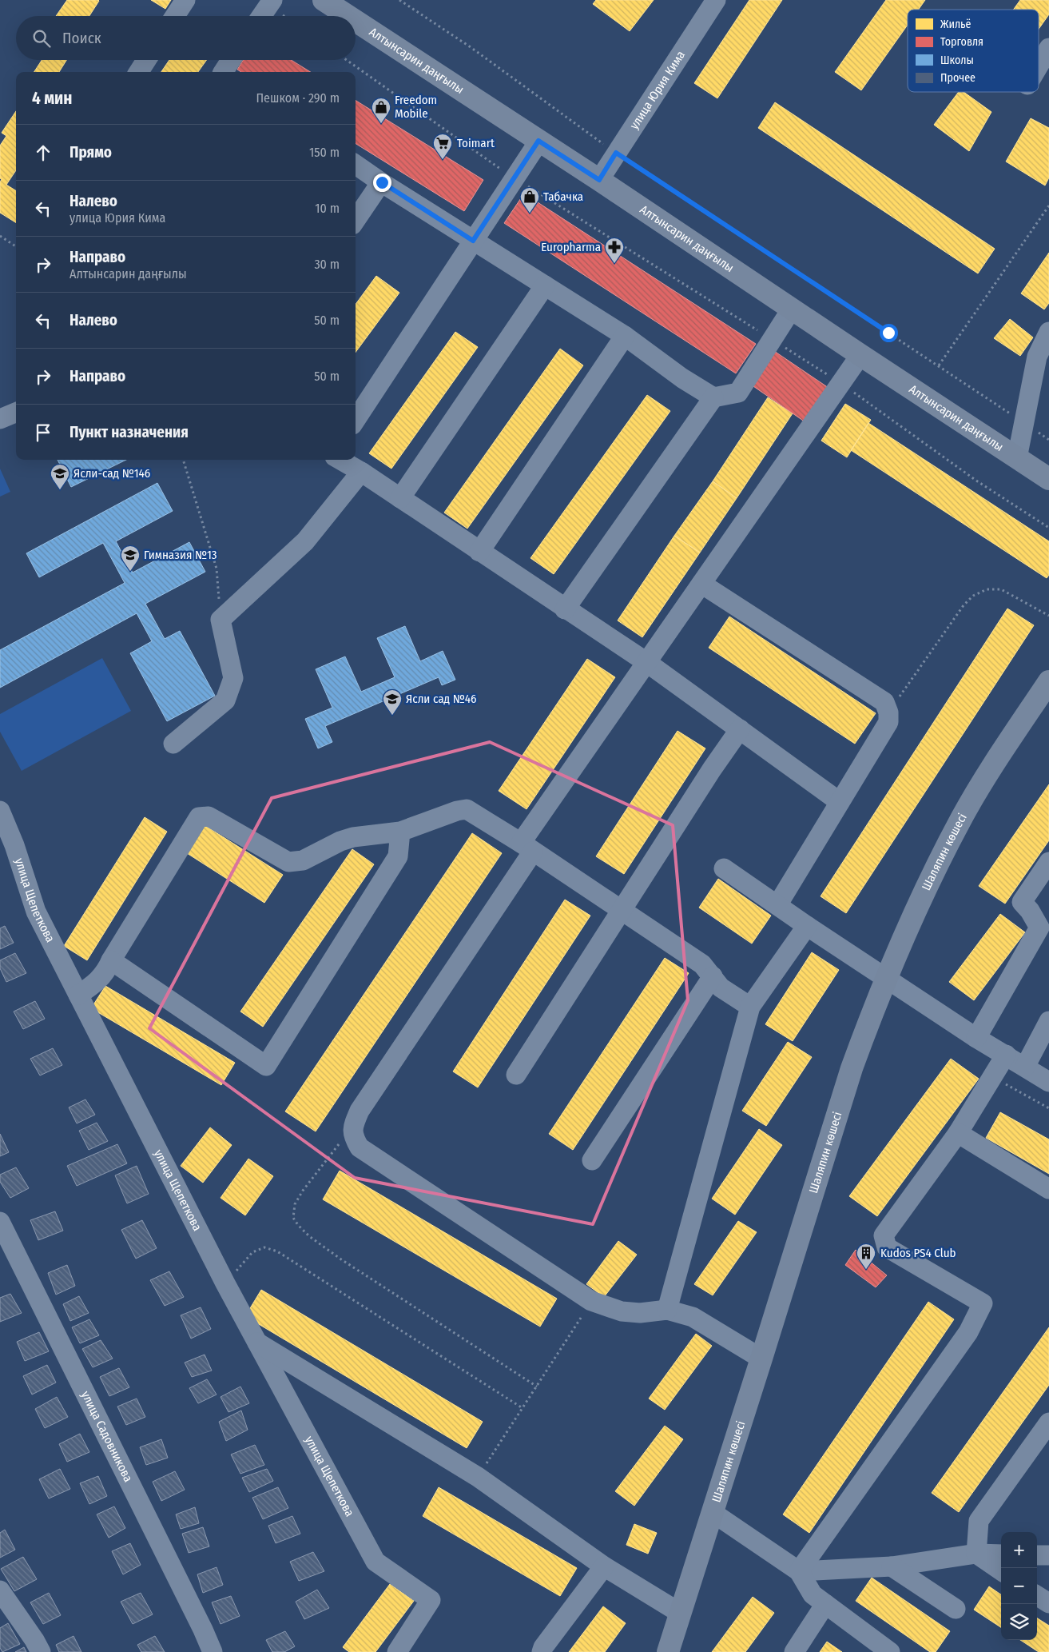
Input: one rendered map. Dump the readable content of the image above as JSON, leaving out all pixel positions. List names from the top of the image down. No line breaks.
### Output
{"streets":{"main road":["Алтынсарин даңғылы","Шаляпин көшесі"],"street":["улица Юрия Кима","улица Щепеткова","улица Садовникова"]},"crossings":[["Алтынсарин даңғылы","улица Юрия Кима"]],"places":{"shop":["Freedom Mobile","Табачка"],"supermarket":["Toimart"],"pharmacy":["Europharma"],"school or university":["Ясли-сад №146","Гимназия №13","Ясли сад №46"],"building":["Kudos PS4 Club"]},"legend":["Жильё","Торговля","Школы","Прочее"],"page":{"search":"Поиск","heading":["4 мин","Пешком · 290 m"],"list":[["Прямо","150 m"],["Налево","улица Юрия Кима","10 m"],["Направо","Алтынсарин даңғылы","30 m"],["Налево","50 m"],["Направо","50 m"],"Пункт назначения"],"map_buttons":["+","−"]}}
